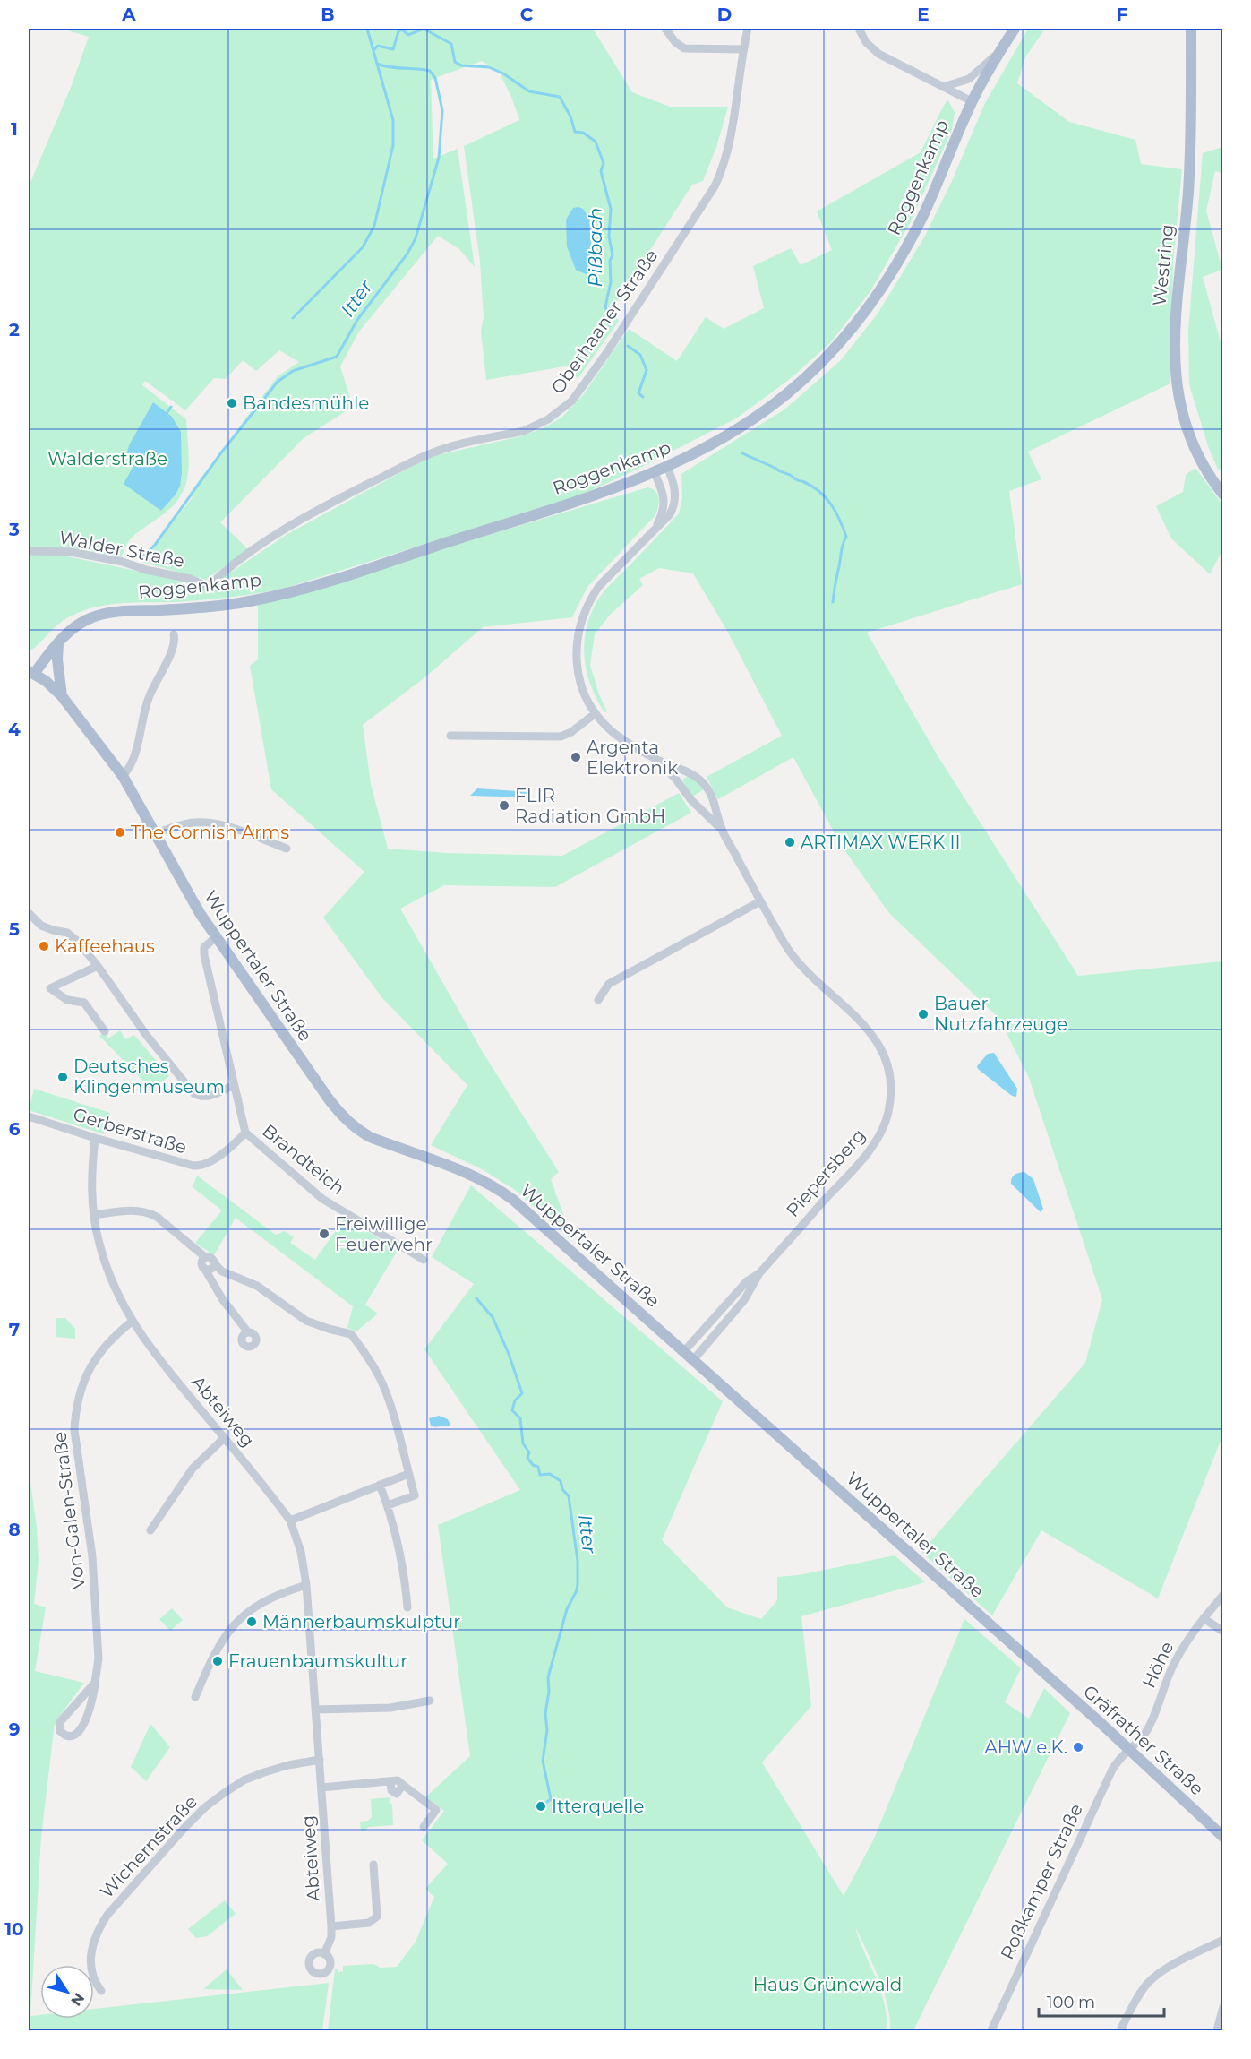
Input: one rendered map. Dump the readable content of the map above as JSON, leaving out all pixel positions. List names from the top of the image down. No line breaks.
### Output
{"streets":{"main road":["Roggenkamp","Westring","Wuppertaler Straße","Gräfrather Straße"],"street":["Oberhaaner Straße","Walder Straße","Gerberstraße","Brandteich","Piepersberg","Abteiweg","Von-Galen-Straße","Höhe","Wichernstraße","Roßkamper Straße"]},"crossings":[["Roggenkamp","Wuppertaler Straße"],["Roggenkamp","Piepersberg"],["Oberhaaner Straße","Walder Straße"],["Wuppertaler Straße","Piepersberg"],["Wuppertaler Straße","Gräfrather Straße"],["Gerberstraße","Brandteich"],["Gerberstraße","Abteiweg"],["Abteiweg","Von-Galen-Straße"],["Abteiweg","Wichernstraße"],["Höhe","Gräfrather Straße"],["Höhe","Roßkamper Straße"],["Gräfrather Straße","Roßkamper Straße"]],"water":["Pißbach","Itter"],"parks":["Walderstraße","Haus Grünewald"],"places":["Bandesmühle","Argenta Elektronik","FLIR Radiation GmbH","The Cornish Arms","ARTIMAX WERK II","Kaffeehaus","Bauer Nutzfahrzeuge","Deutsches Klingenmuseum","Freiwillige Feuerwehr","Männerbaumskulptur","Frauenbaumskultur","AHW e.K.","Itterquelle"],"scale_bar":"100 m","north":"bottom right","grid":{"columns":["A","B","C","D","E","F"],"rows":["1","2","3","4","5","6","7","8","9","10"]}}
